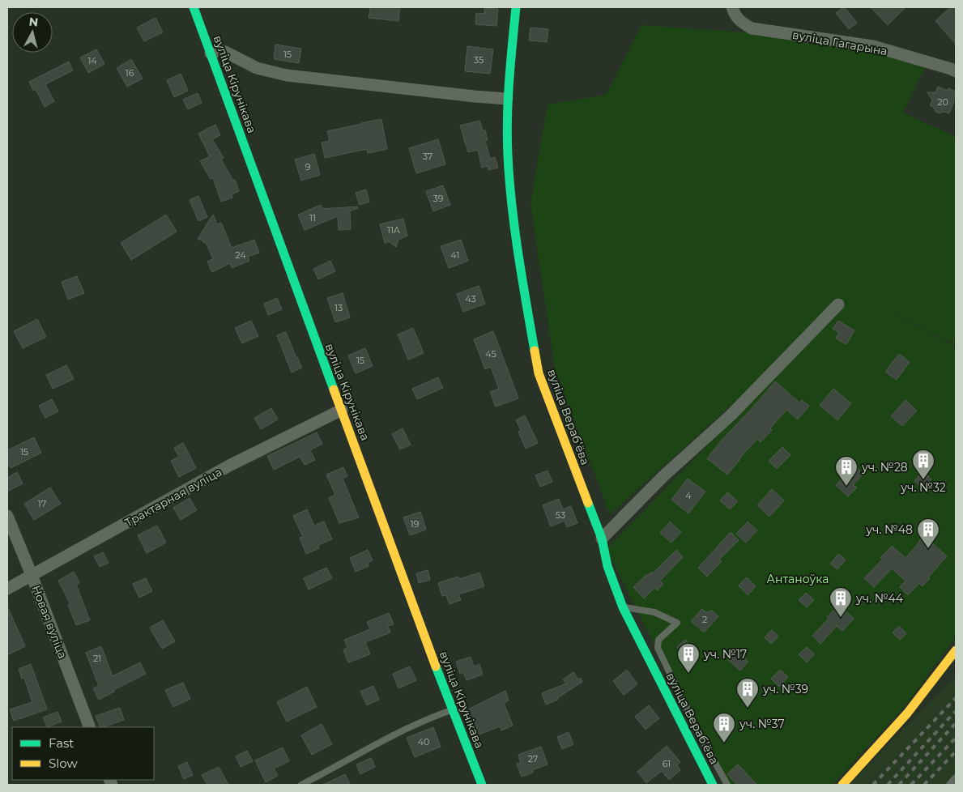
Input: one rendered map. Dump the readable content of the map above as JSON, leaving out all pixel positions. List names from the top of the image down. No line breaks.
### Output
{"streets":{"street":["вуліца Гагарына","вуліца Кірунікава","вуліца Верабʼёва","Трактарная вуліца","Новая вуліца"]},"crossings":[["вуліца Кірунікава","Трактарная вуліца"],["Трактарная вуліца","Новая вуліца"]],"parks":["Антаноўка"],"places":{"building":["уч. №32","уч. №28","уч. №48","уч. №44","уч. №17","уч. №39","уч. №37"]},"house_numbers":["15","35","14","16","20","37","9","39","11","11А","24","41","43","13","45","15","15","4","17","53","19","2","21","40","27","61"],"legend":["Fast","Slow"],"north":"top"}
